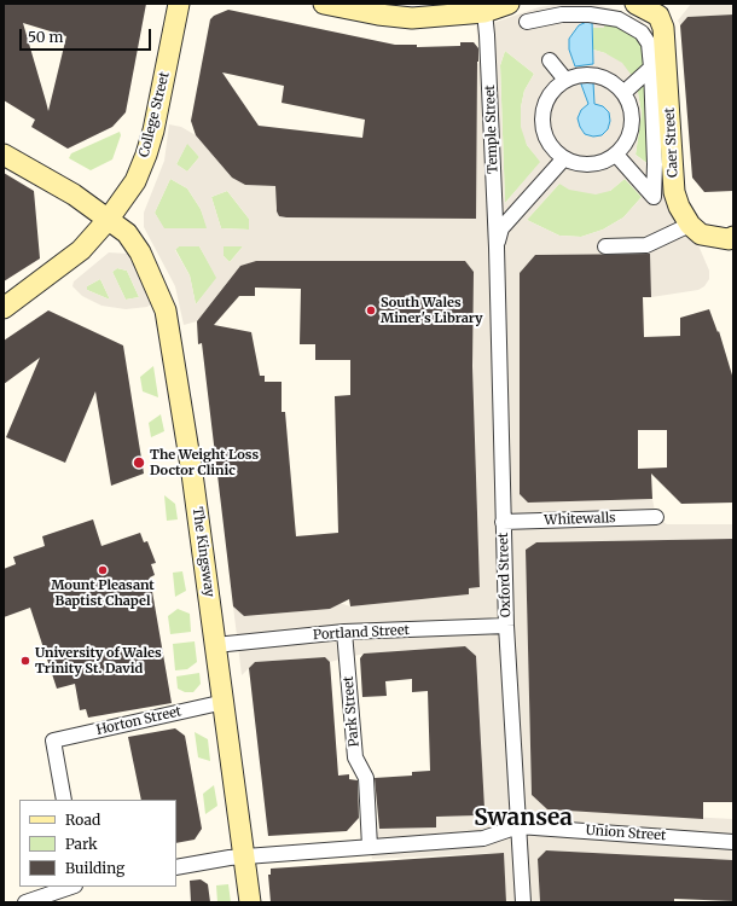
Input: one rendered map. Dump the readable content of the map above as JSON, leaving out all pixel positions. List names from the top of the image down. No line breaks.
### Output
{"streets":{"street":["College Street","Temple Street","Caer Street","Whitewalls","The Kingsway","Oxford Street","Portland Street","Park Street","Horton Street","Union Street"]},"crossings":[["College Street","The Kingsway"],["Temple Street","Oxford Street"],["Whitewalls","Oxford Street"],["The Kingsway","Portland Street"],["The Kingsway","Horton Street"],["Oxford Street","Portland Street"],["Oxford Street","Union Street"],["Portland Street","Park Street"]],"districts":["Swansea"],"places":["South Wales Miner's Library","The Weight Loss Doctor Clinic","Mount Pleasant Baptist Chapel","University of Wales Trinity St. David"],"legend":["Road","Park","Building"],"scale_bar":"50 m"}
